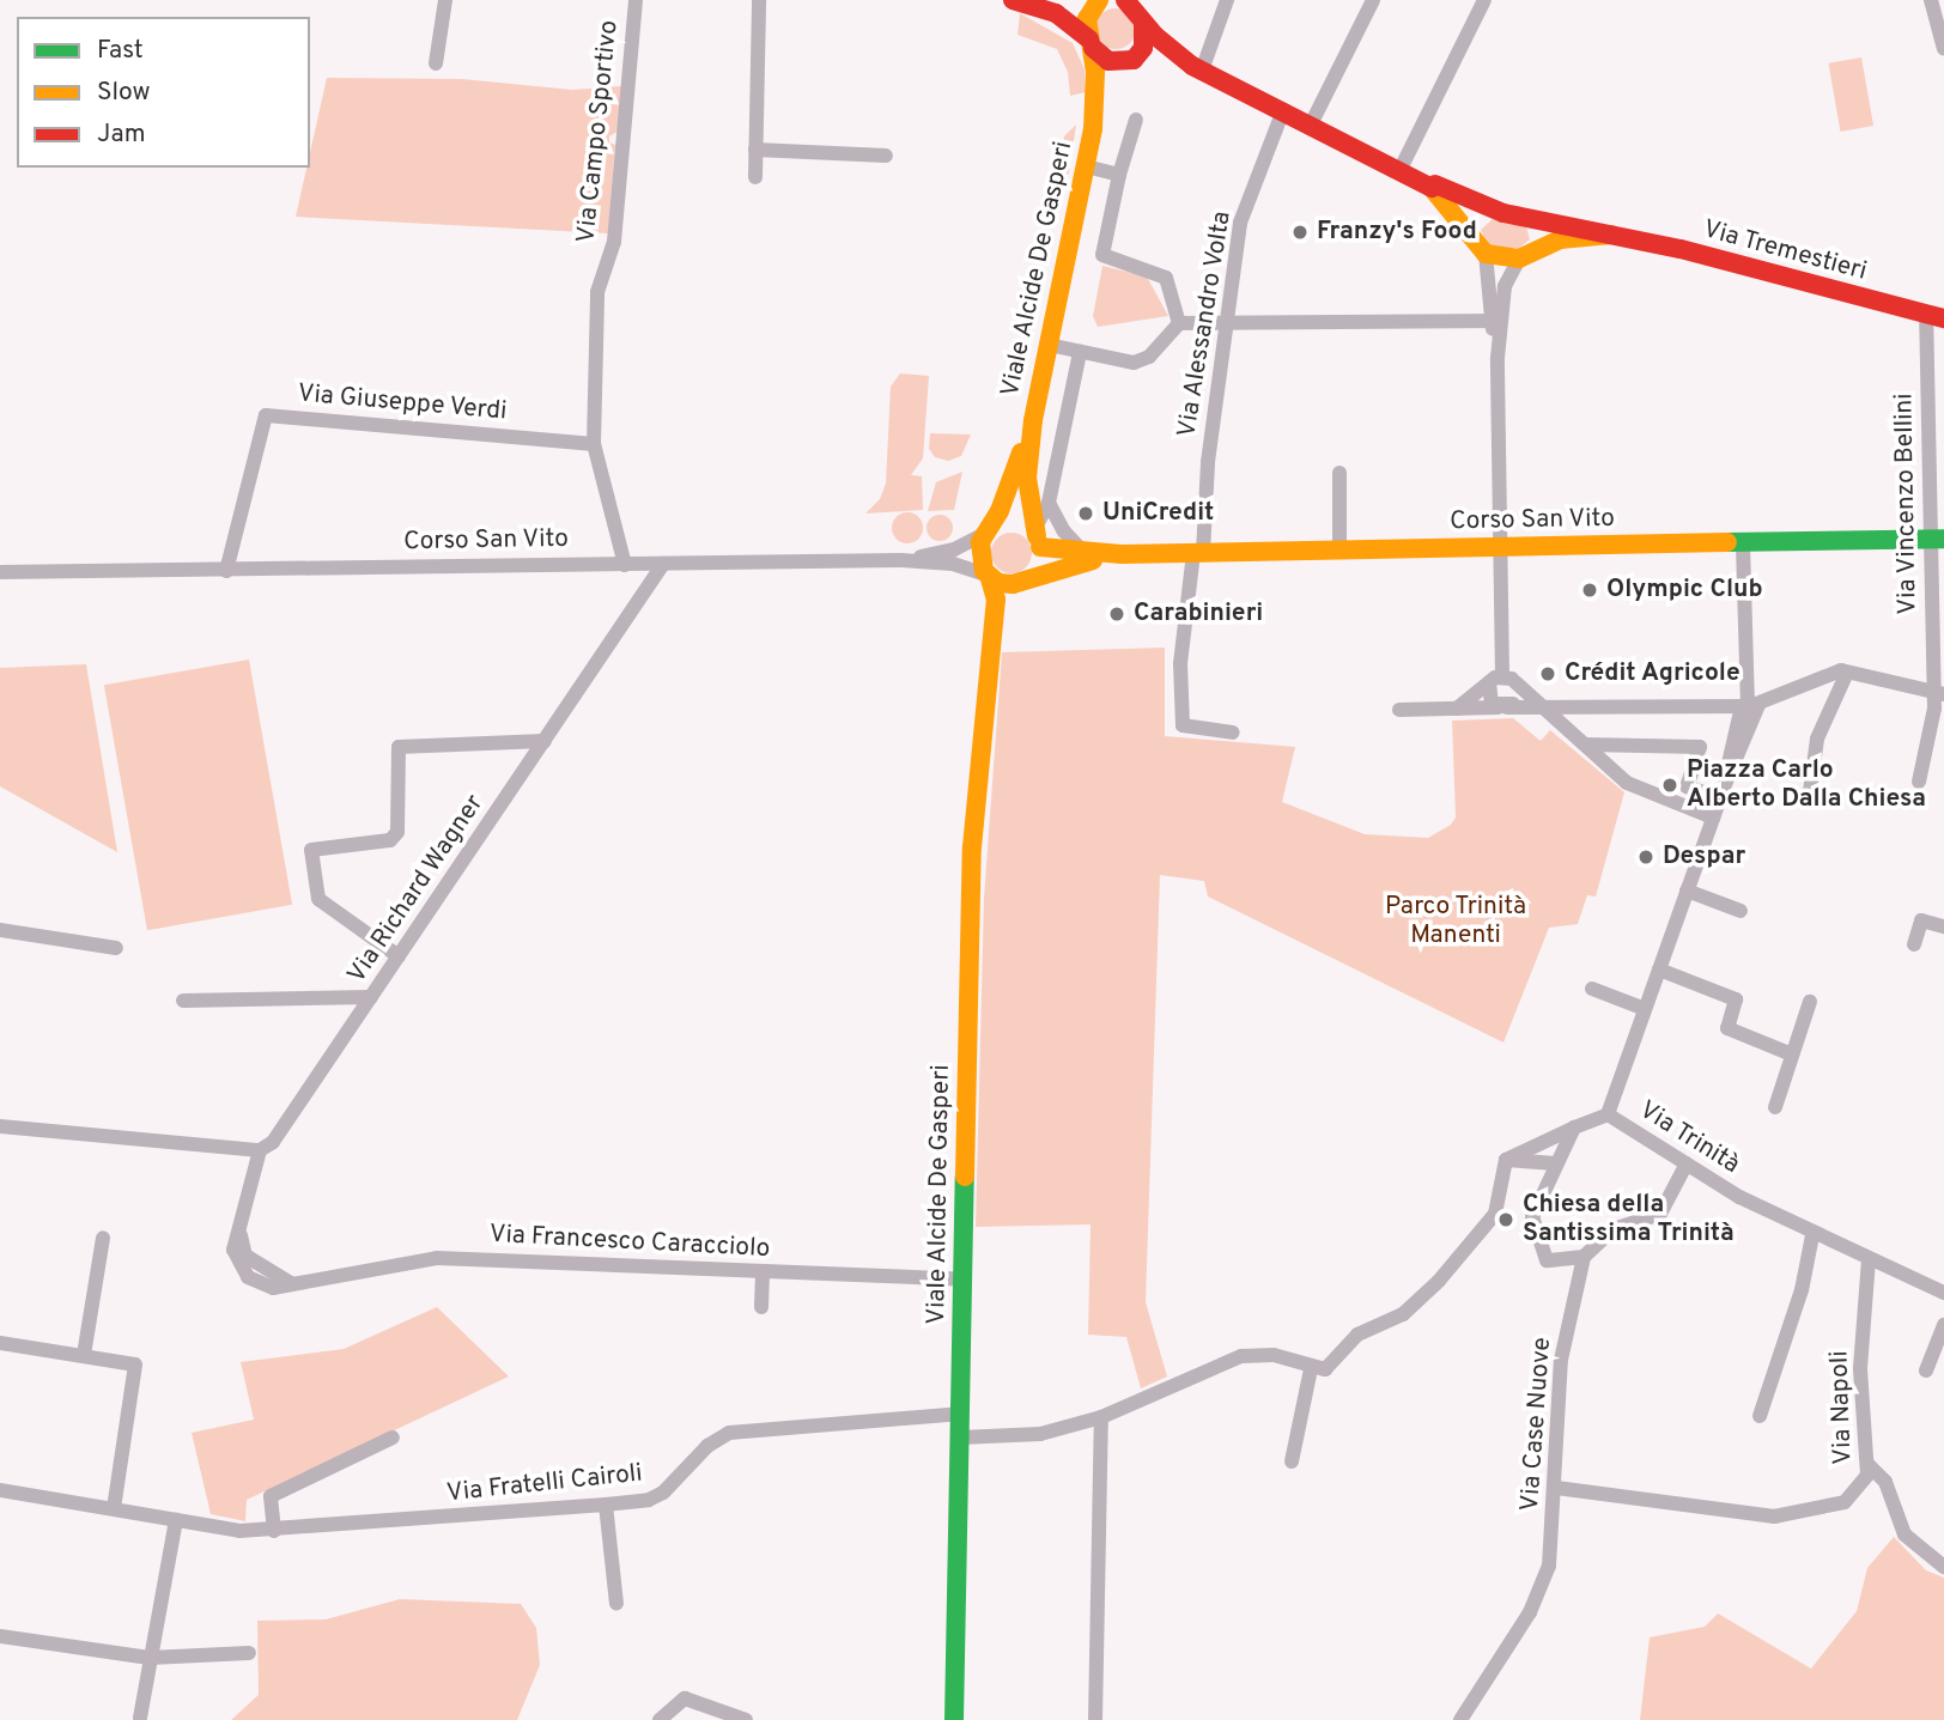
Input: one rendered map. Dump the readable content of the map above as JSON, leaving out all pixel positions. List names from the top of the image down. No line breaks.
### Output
{"streets":{"main road":["Via Tremestieri","Viale Alcide De Gasperi","Corso San Vito"],"street":["Via Campo Sportivo","Via Alessandro Volta","Via Giuseppe Verdi","Via Vincenzo Bellini","Via Richard Wagner","Via Trinità","Via Francesco Caracciolo","Via Napoli","Via Case Nuove","Via Fratelli Cairoli"]},"crossings":[["Via Campo Sportivo","Via Giuseppe Verdi"],["Via Campo Sportivo","Corso San Vito"],["Via Tremestieri","Via Vincenzo Bellini"],["Viale Alcide De Gasperi","Via Francesco Caracciolo"],["Viale Alcide De Gasperi","Via Fratelli Cairoli"],["Via Alessandro Volta","Corso San Vito"],["Via Giuseppe Verdi","Corso San Vito"],["Via Vincenzo Bellini","Corso San Vito"],["Corso San Vito","Via Richard Wagner"],["Via Richard Wagner","Via Francesco Caracciolo"],["Via Trinità","Via Napoli"],["Via Napoli","Via Case Nuove"]],"parks":["Parco Trinità Manenti"],"places":["Franzy's Food","UniCredit","Olympic Club","Carabinieri","Crédit Agricole","Piazza Carlo Alberto Dalla Chiesa","Despar","Chiesa della Santissima Trinità"],"legend":["Fast","Slow","Jam"]}
